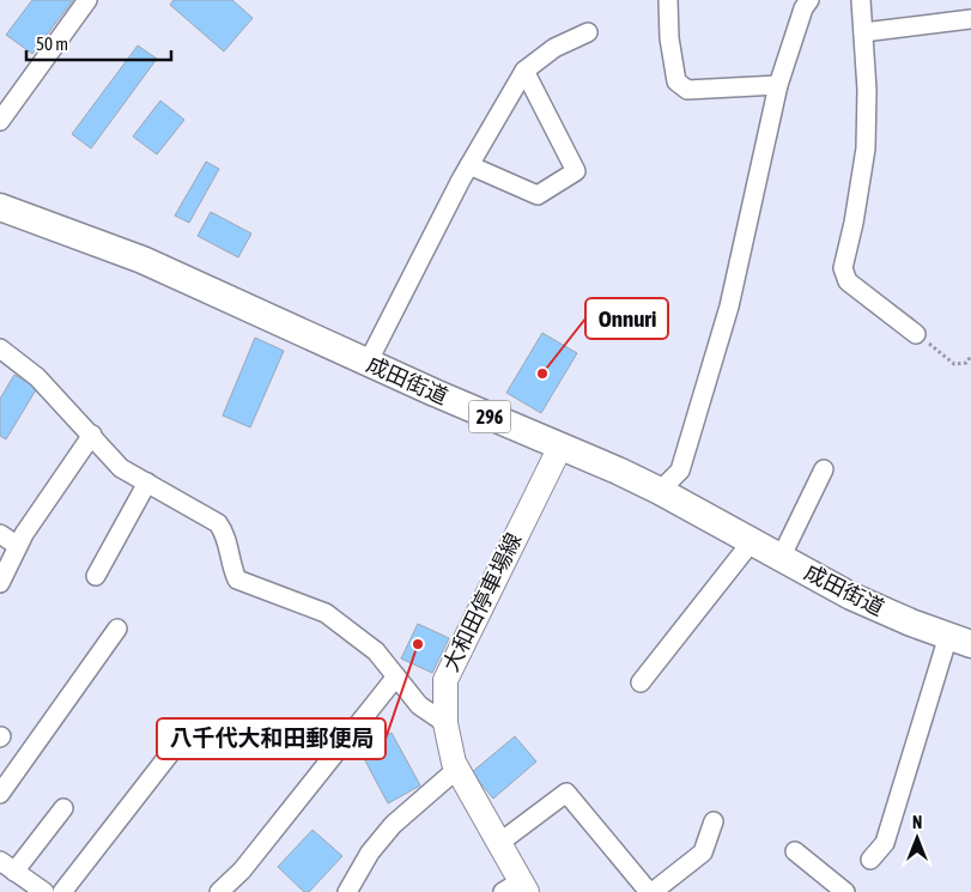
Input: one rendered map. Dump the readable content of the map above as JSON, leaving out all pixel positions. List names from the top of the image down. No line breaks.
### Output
{"streets":{"highway":["成田街道","296"],"main road":["大和田停車場線"]},"crossings":[["成田街道","大和田停車場線"]],"places":["Onnuri","八千代大和田郵便局"],"scale_bar":"50 m","north":"top"}
